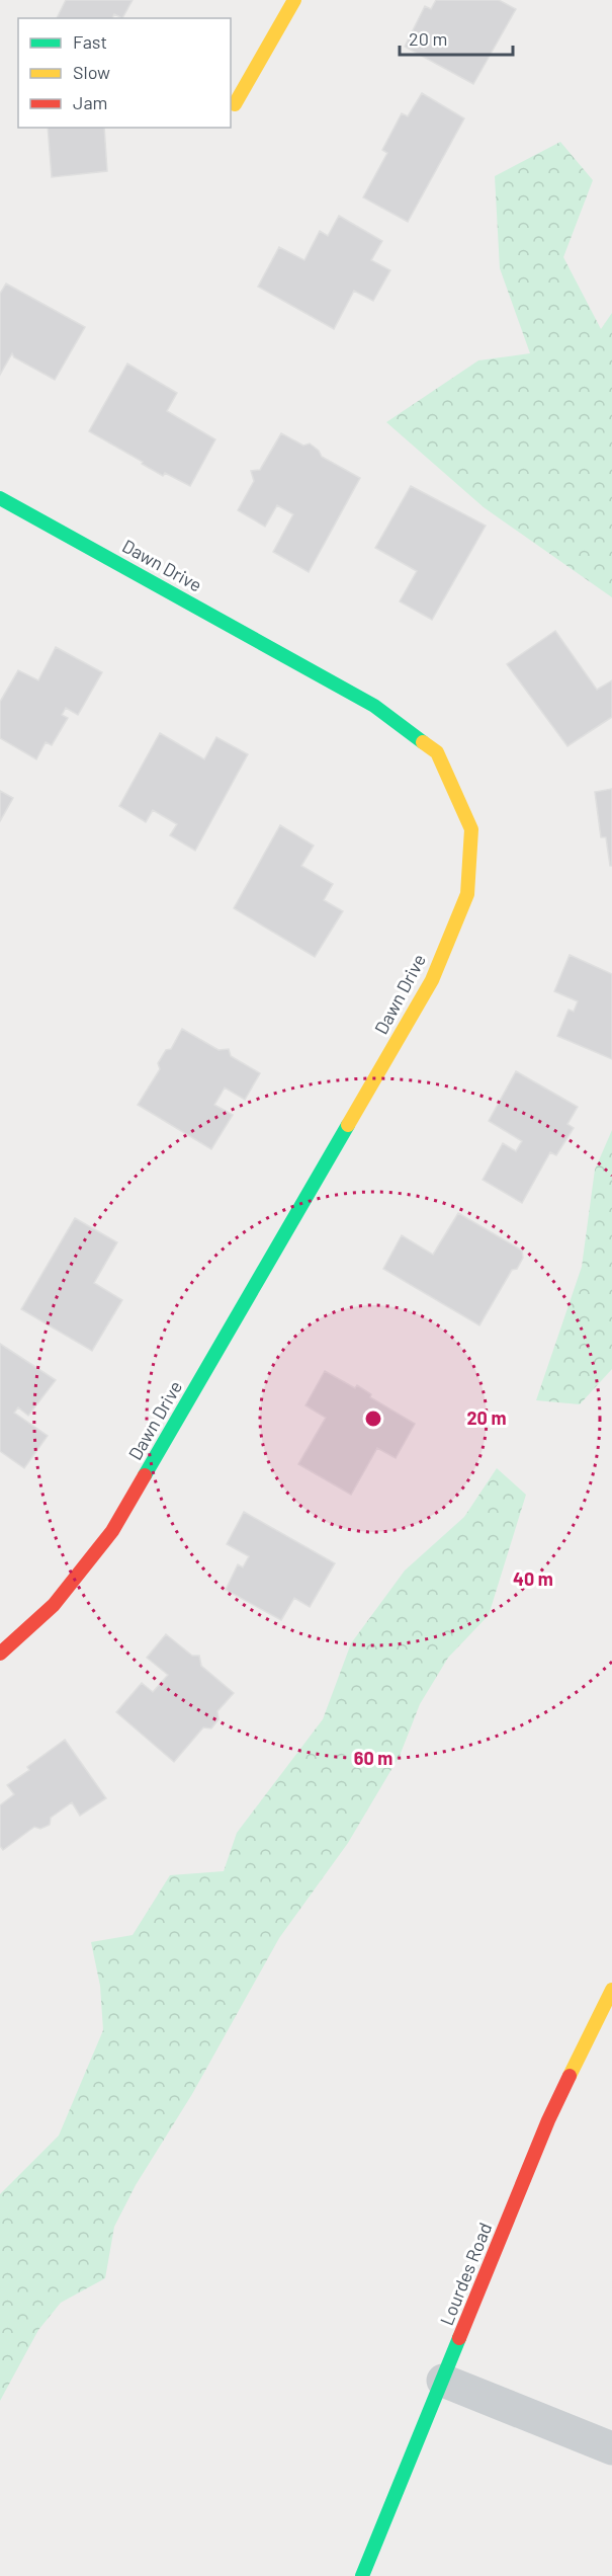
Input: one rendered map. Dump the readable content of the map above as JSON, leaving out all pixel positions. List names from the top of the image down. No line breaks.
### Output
{"streets":{"street":["Dawn Drive","Lourdes Road"]},"legend":["Fast","Slow","Jam"],"scale_bar":"20 m","rings":["20 m","40 m","60 m"]}
